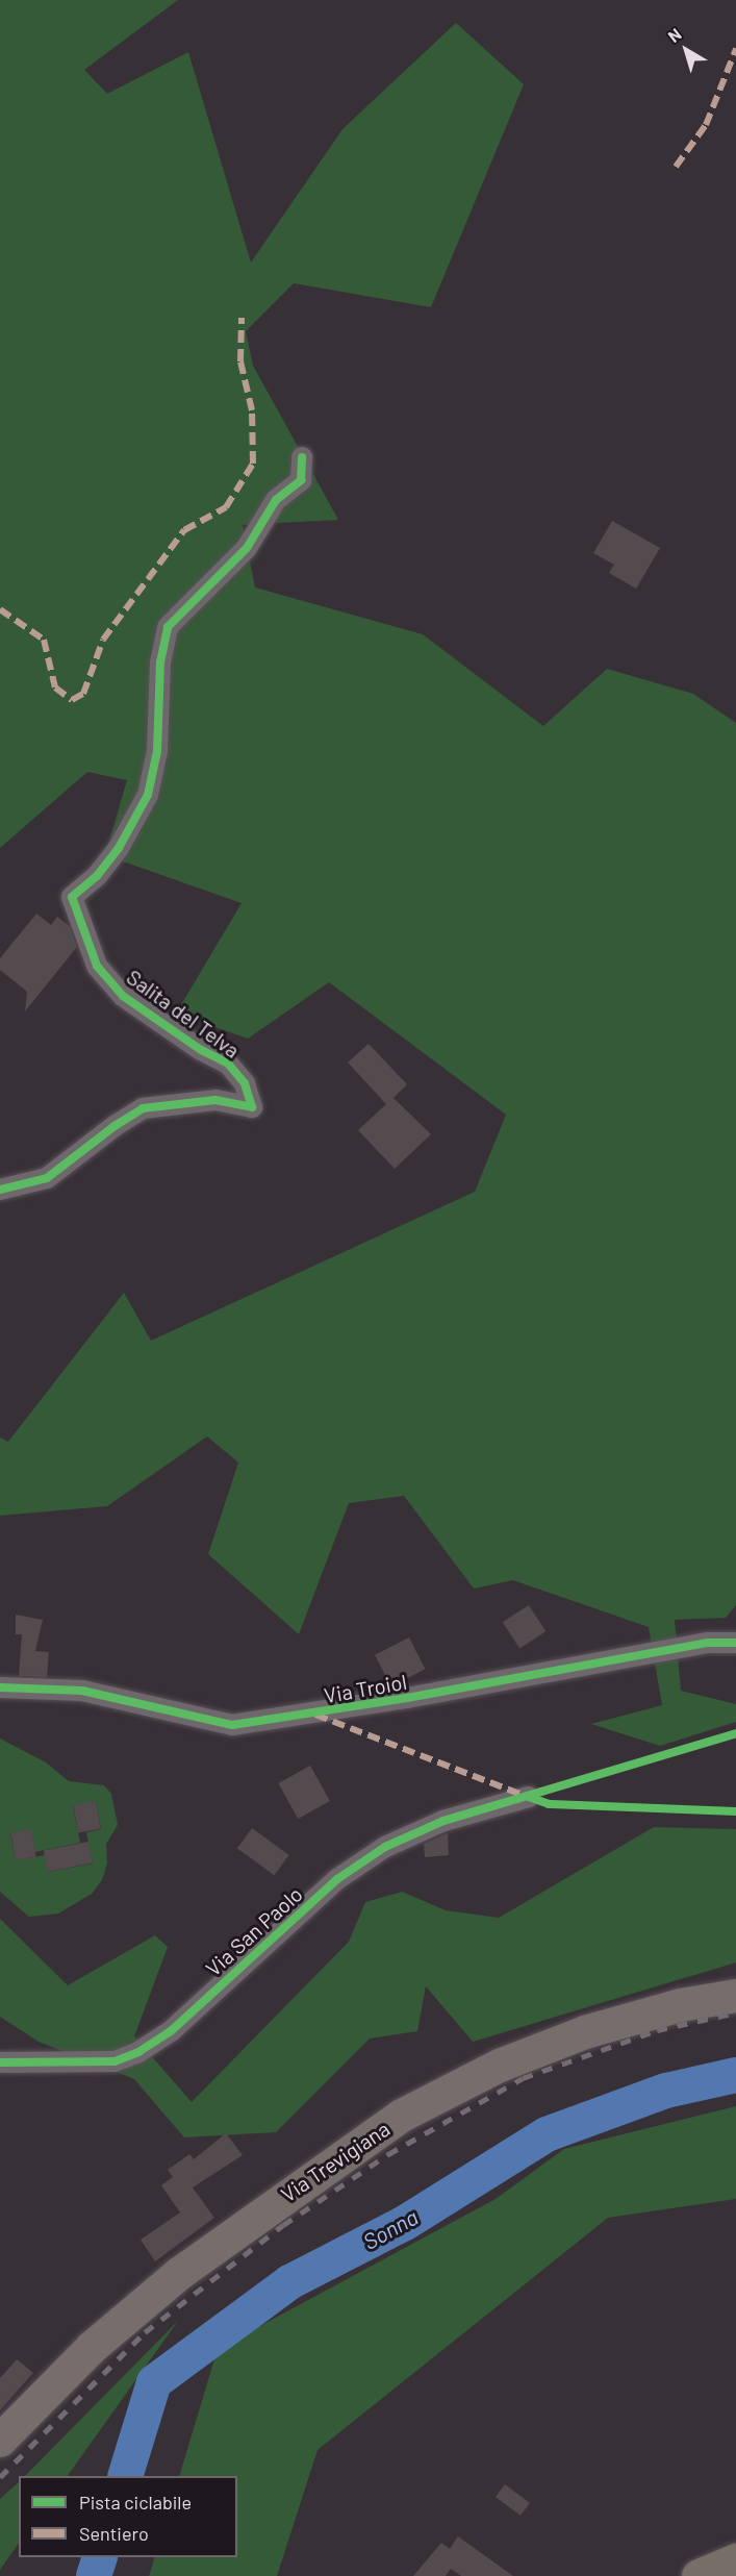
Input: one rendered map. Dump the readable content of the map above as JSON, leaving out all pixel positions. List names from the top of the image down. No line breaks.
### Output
{"streets":{"main road":["Via Trevigiana"],"street":["Salita del Telva","Via Troiol","Via San Paolo"]},"water":["Sonna"],"legend":["Pista ciclabile","Sentiero"],"north":"top left"}
